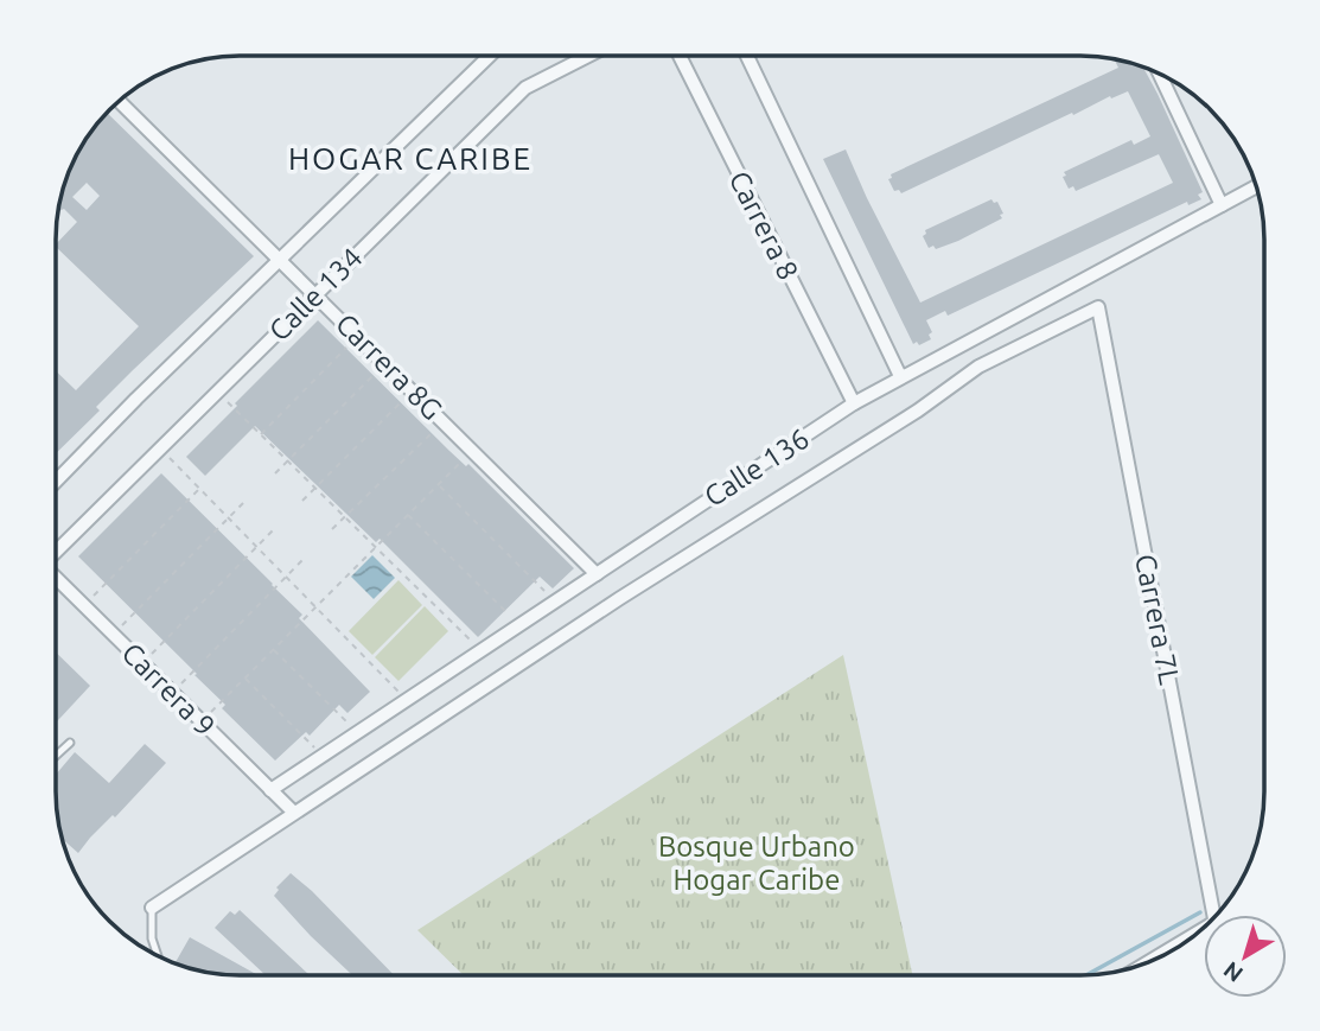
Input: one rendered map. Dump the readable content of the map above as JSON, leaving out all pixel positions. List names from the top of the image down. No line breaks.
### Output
{"streets":{"street":["Carrera 8","Calle 134","Carrera 8G","Calle 136","Carrera 7L","Carrera 9"]},"crossings":[["Carrera 8","Calle 136"],["Calle 134","Carrera 8G"],["Carrera 8G","Calle 136"],["Calle 136","Carrera 7L"],["Calle 136","Carrera 9"]],"districts":["HOGAR CARIBE"],"parks":["Bosque Urbano Hogar Caribe"],"north":"bottom left"}
